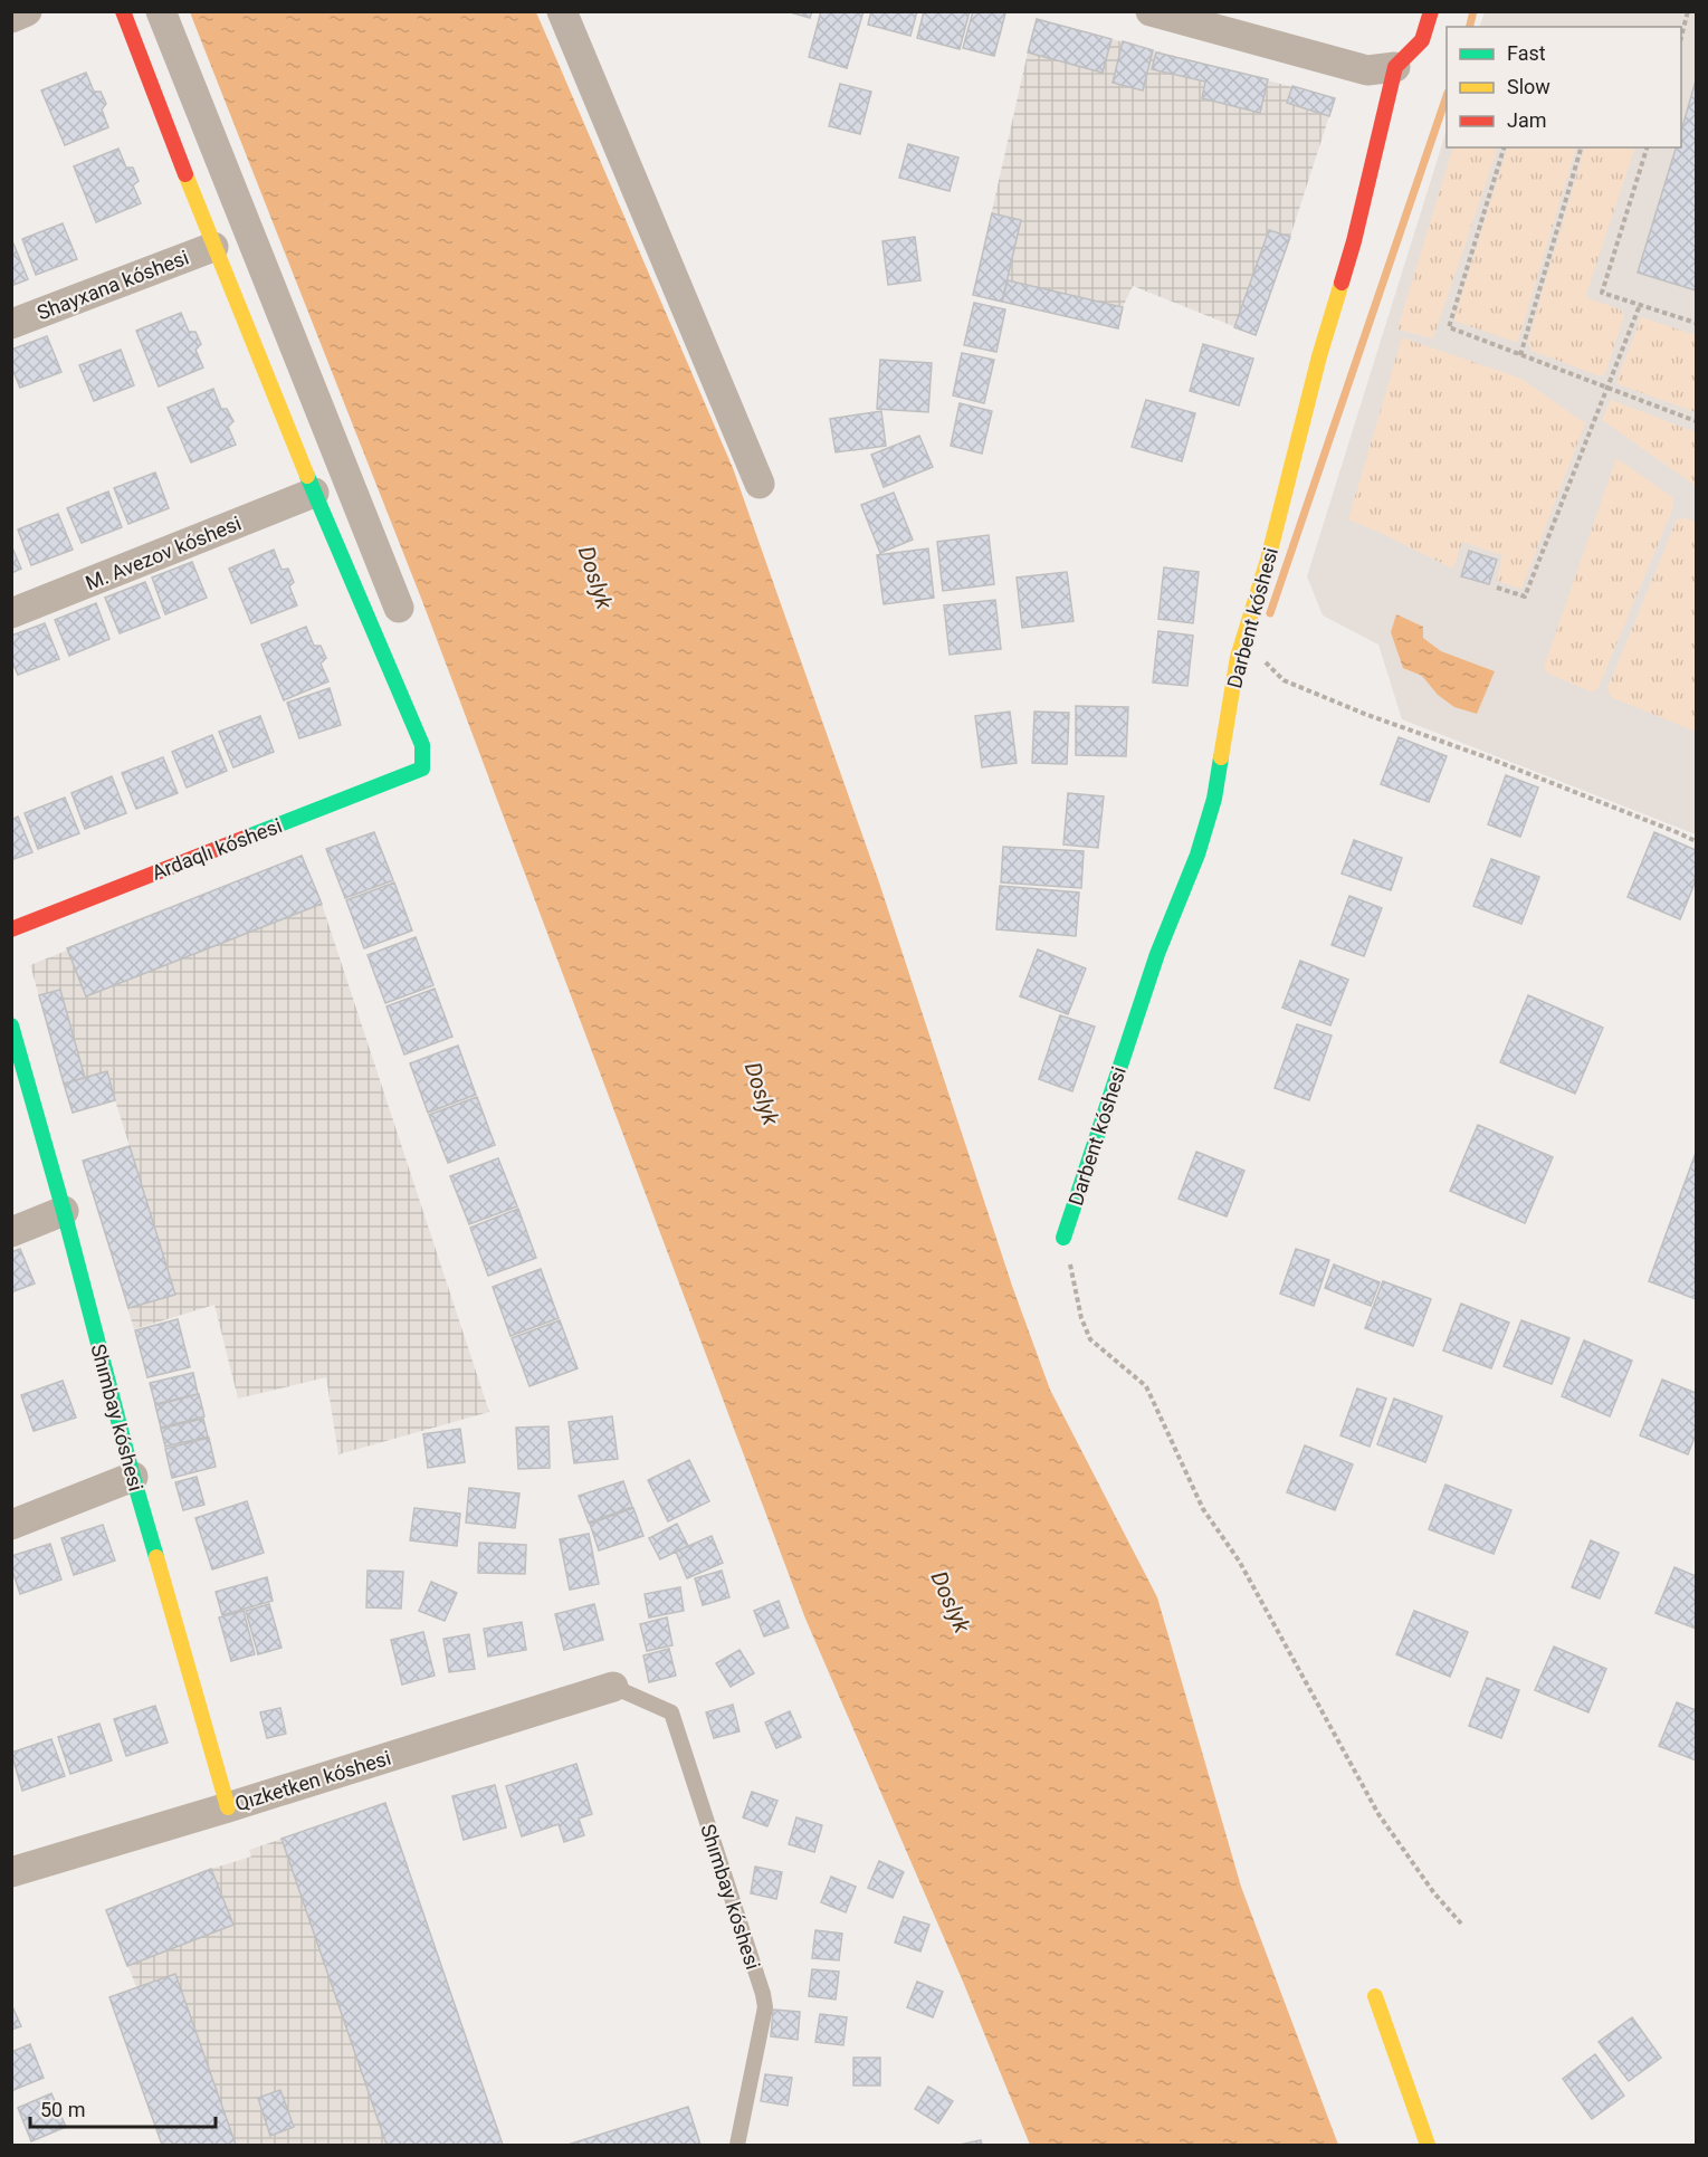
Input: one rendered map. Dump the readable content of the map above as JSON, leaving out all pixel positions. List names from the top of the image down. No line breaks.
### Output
{"streets":{"street":["Shayxana kóshesi","M. Avezov kóshesi","Darbent kóshesi","Ardaqlı kóshesi","Shımbay kóshesi","Qızketken kóshesi"]},"crossings":[["M. Avezov kóshesi","Ardaqlı kóshesi"],["Shımbay kóshesi","Qızketken kóshesi"]],"water":["Doslyk"],"legend":["Fast","Slow","Jam"],"scale_bar":"50 m"}
